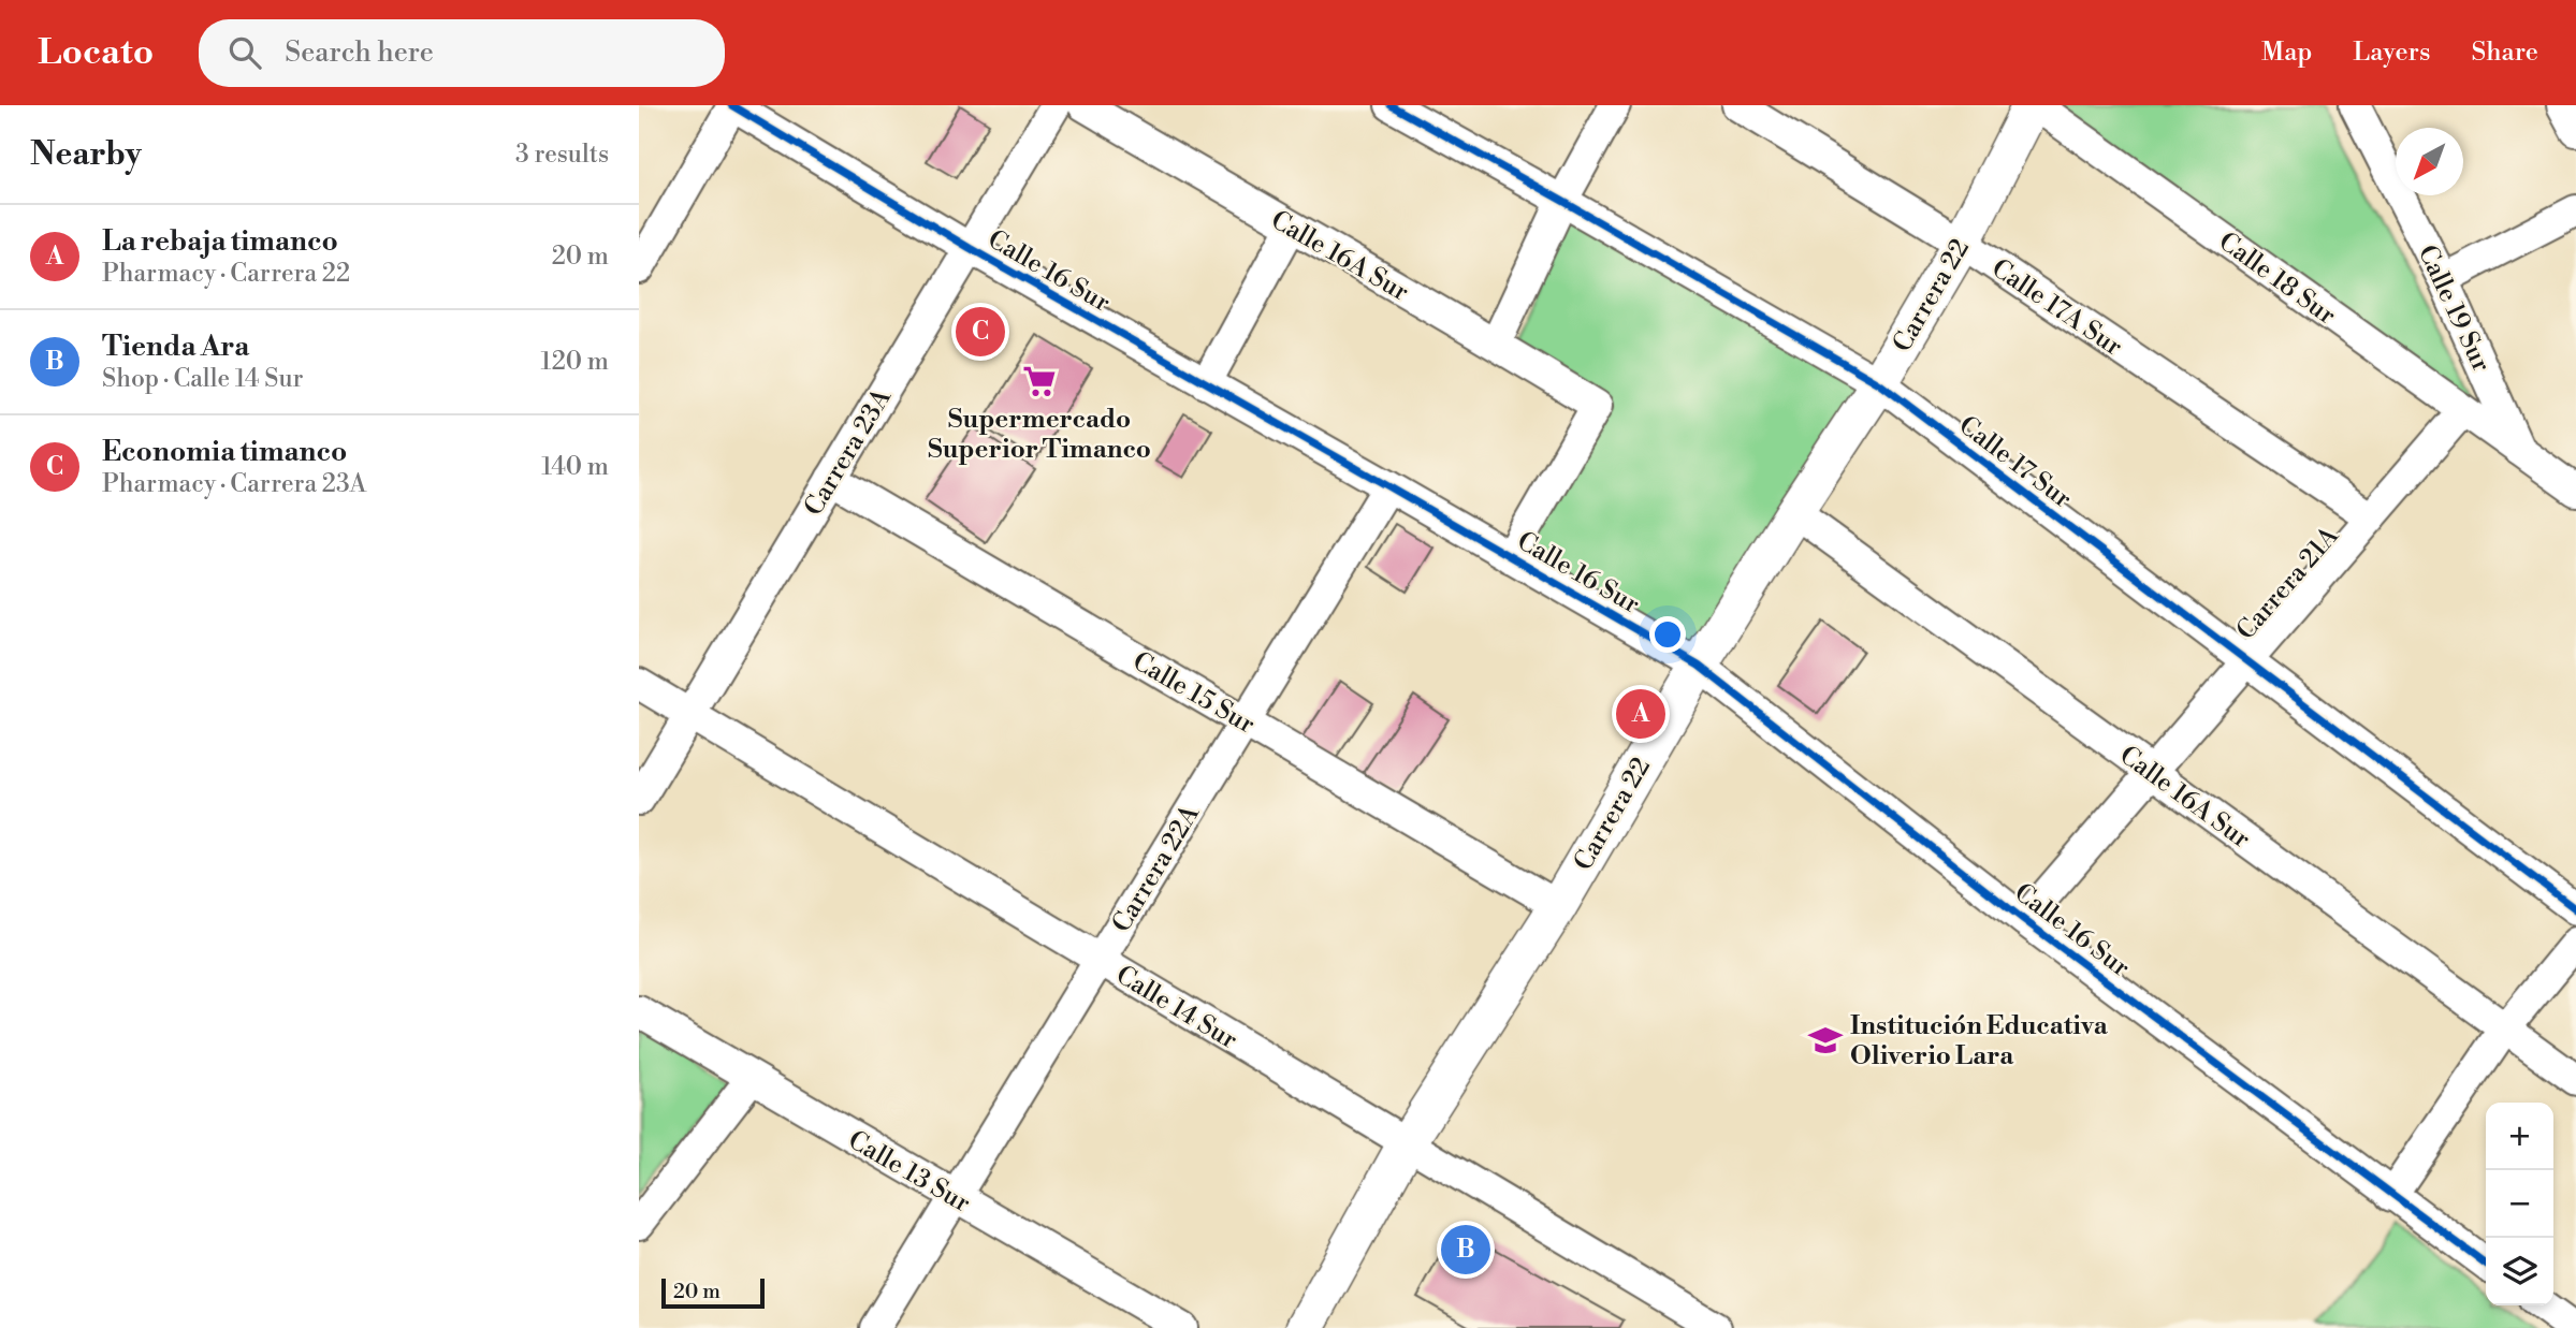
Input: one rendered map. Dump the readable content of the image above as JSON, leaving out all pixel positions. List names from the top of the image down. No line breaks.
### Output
{"streets":{"street":["Calle 16A Sur","Calle 16 Sur","Calle 18 Sur","Carrera 22","Calle 17A Sur","Calle 19 Sur","Carrera 23A","Calle 17 Sur","Carrera 21A","Calle 15 Sur","Carrera 22A","Calle 14 Sur","Calle 13 Sur"]},"crossings":[["Calle 16A Sur","Calle 16 Sur"],["Calle 16A Sur","Carrera 22"],["Calle 16A Sur","Carrera 21A"],["Calle 16 Sur","Carrera 22"],["Calle 16 Sur","Carrera 23A"],["Calle 16 Sur","Carrera 21A"],["Calle 16 Sur","Carrera 22A"],["Calle 18 Sur","Carrera 22"],["Calle 18 Sur","Calle 19 Sur"],["Calle 18 Sur","Carrera 21A"],["Carrera 22","Calle 17A Sur"],["Carrera 22","Calle 17 Sur"],["Carrera 22","Calle 15 Sur"],["Carrera 22","Calle 14 Sur"],["Calle 17A Sur","Carrera 21A"],["Carrera 23A","Calle 15 Sur"],["Carrera 23A","Calle 14 Sur"],["Calle 17 Sur","Carrera 21A"],["Calle 15 Sur","Carrera 22A"],["Carrera 22A","Calle 14 Sur"],["Carrera 22A","Calle 13 Sur"]],"places":{"supermarket":["Supermercado Superior Timanco"],"school or university":["Institución Educativa Oliverio Lara"]},"scale_bar":"20 m","north":"bottom left","page":{"header":"Locato","search":"Search here","nav":["Map","Layers","Share"],"heading":["Nearby","3 results"],"list":[{"mark":"A","name":"La rebaja timanco","note":"Pharmacy · Carrera 22","value":"20 m"},{"mark":"B","name":"Tienda Ara","note":"Shop · Calle 14 Sur","value":"120 m"},{"mark":"C","name":"Economia timanco","note":"Pharmacy · Carrera 23A","value":"140 m"}],"pins":["C","A","B"],"map_buttons":["+","−"],"scale":"20 m"}}
